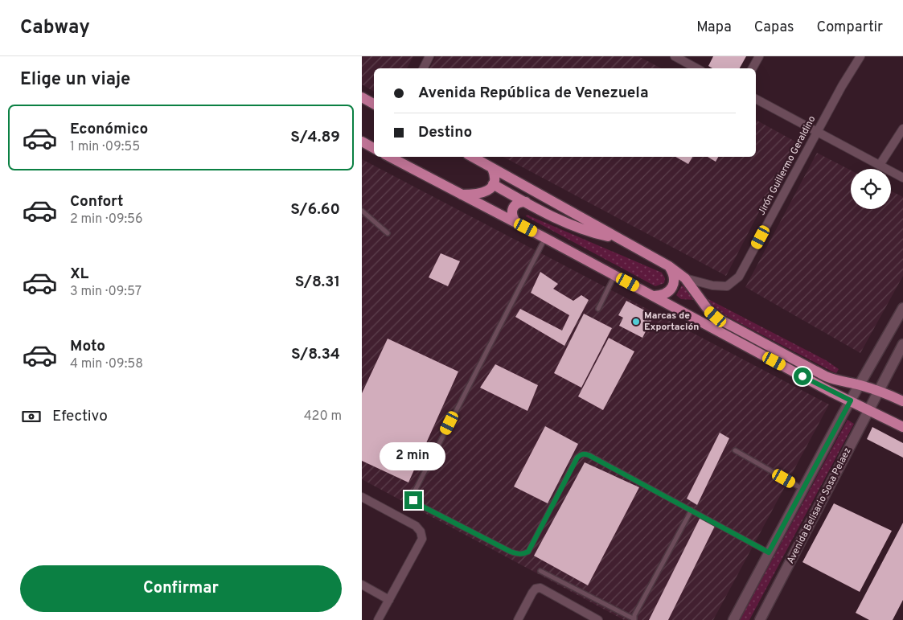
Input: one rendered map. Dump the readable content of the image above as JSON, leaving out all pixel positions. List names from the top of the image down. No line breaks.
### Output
{"streets":{"street":["Jirón Guillermo Geraldino","Avenida Belisario Sosa Pelaez"]},"places":["Marcas de Exportación"],"page":{"header":"Cabway","nav":["Mapa","Capas","Compartir"],"heading":"Elige un viaje","banner":["Avenida República de Venezuela","Destino"],"list":[{"name":"Económico","note":"1 min · 09:55","value":"S/4.89"},{"name":"Confort","note":"2 min · 09:56","value":"S/6.60"},{"name":"XL","note":"3 min · 09:57","value":"S/8.31"},{"name":"Moto","note":"4 min · 09:58","value":"S/8.34"}],"pay":["Efectivo","420 m"],"bubble":"2 min","buttons":"Confirmar"}}
